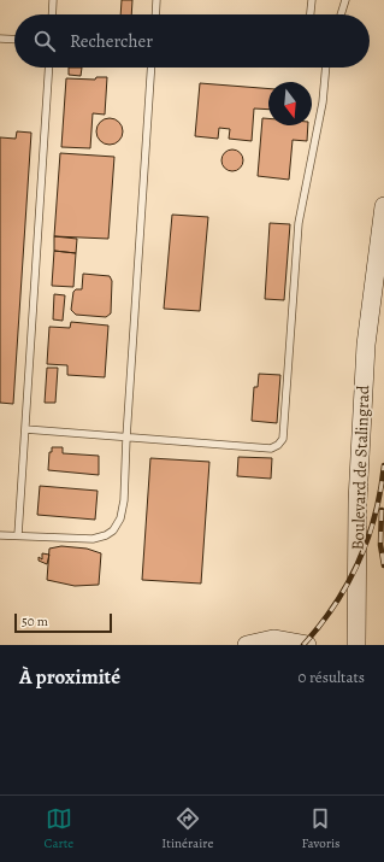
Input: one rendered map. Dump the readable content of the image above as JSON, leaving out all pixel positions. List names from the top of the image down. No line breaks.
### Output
{"streets":{"main road":["Boulevard de Stalingrad"]},"scale_bar":"50 m","north":"bottom","page":{"search":"Rechercher","scale":"50 m","heading":["À proximité","0 résultats"],"nav":["Carte","Itinéraire","Favoris"]}}
